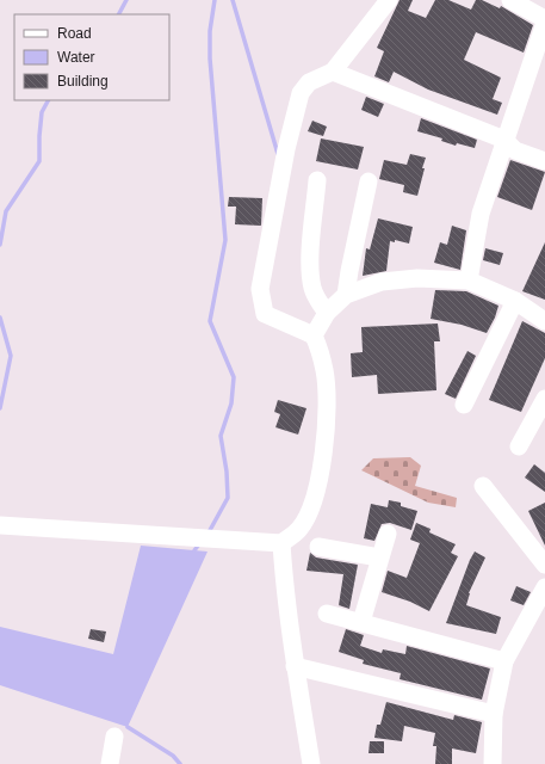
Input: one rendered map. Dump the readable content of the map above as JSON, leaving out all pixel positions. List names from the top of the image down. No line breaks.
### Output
{"legend":["Road","Water","Building"]}
